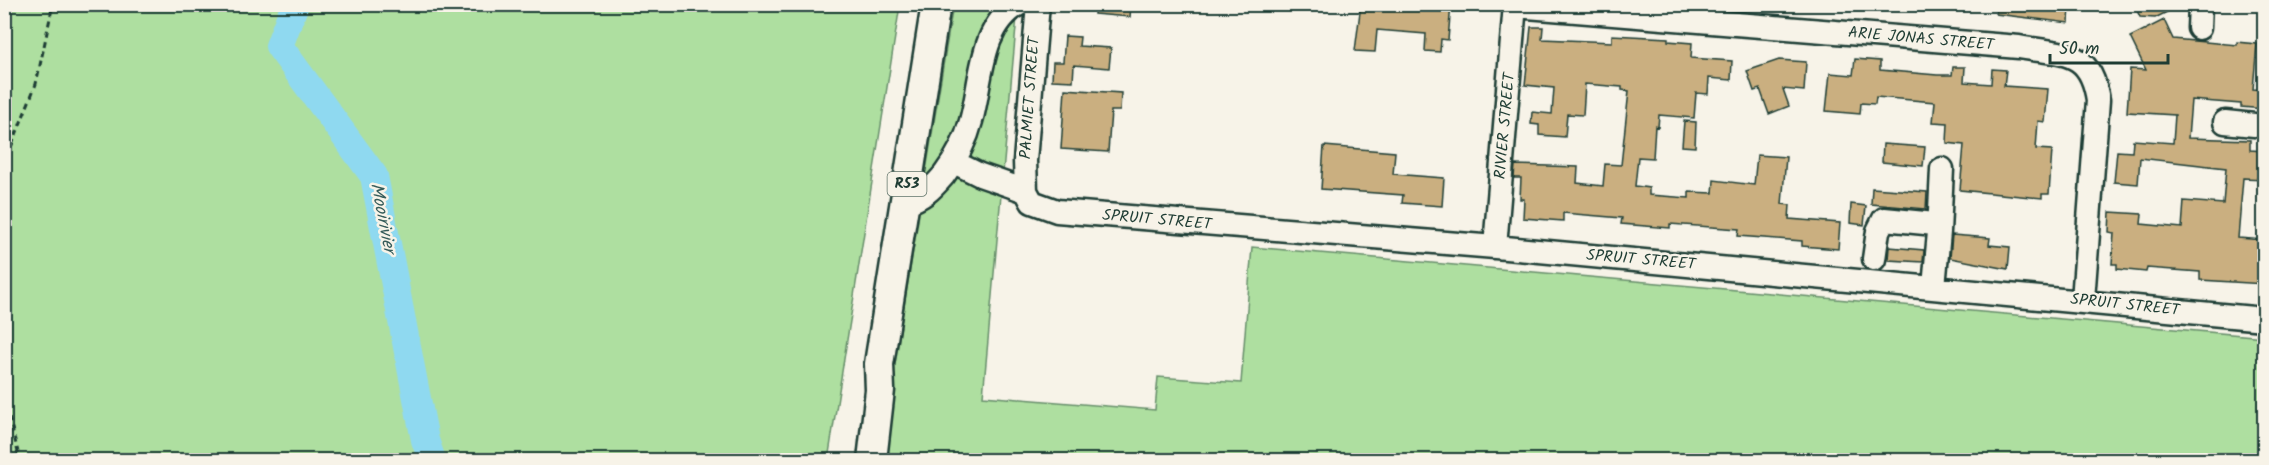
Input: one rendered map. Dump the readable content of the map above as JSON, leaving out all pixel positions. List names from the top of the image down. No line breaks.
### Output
{"streets":{"main road":["R53"],"street":["ARIE JONAS STREET","PALMIET STREET","RIVIER STREET","SPRUIT STREET"]},"crossings":[["ARIE JONAS STREET","RIVIER STREET"],["ARIE JONAS STREET","SPRUIT STREET"],["PALMIET STREET","SPRUIT STREET"],["RIVIER STREET","SPRUIT STREET"]],"water":["Mooirivier"],"scale_bar":"50 m"}
